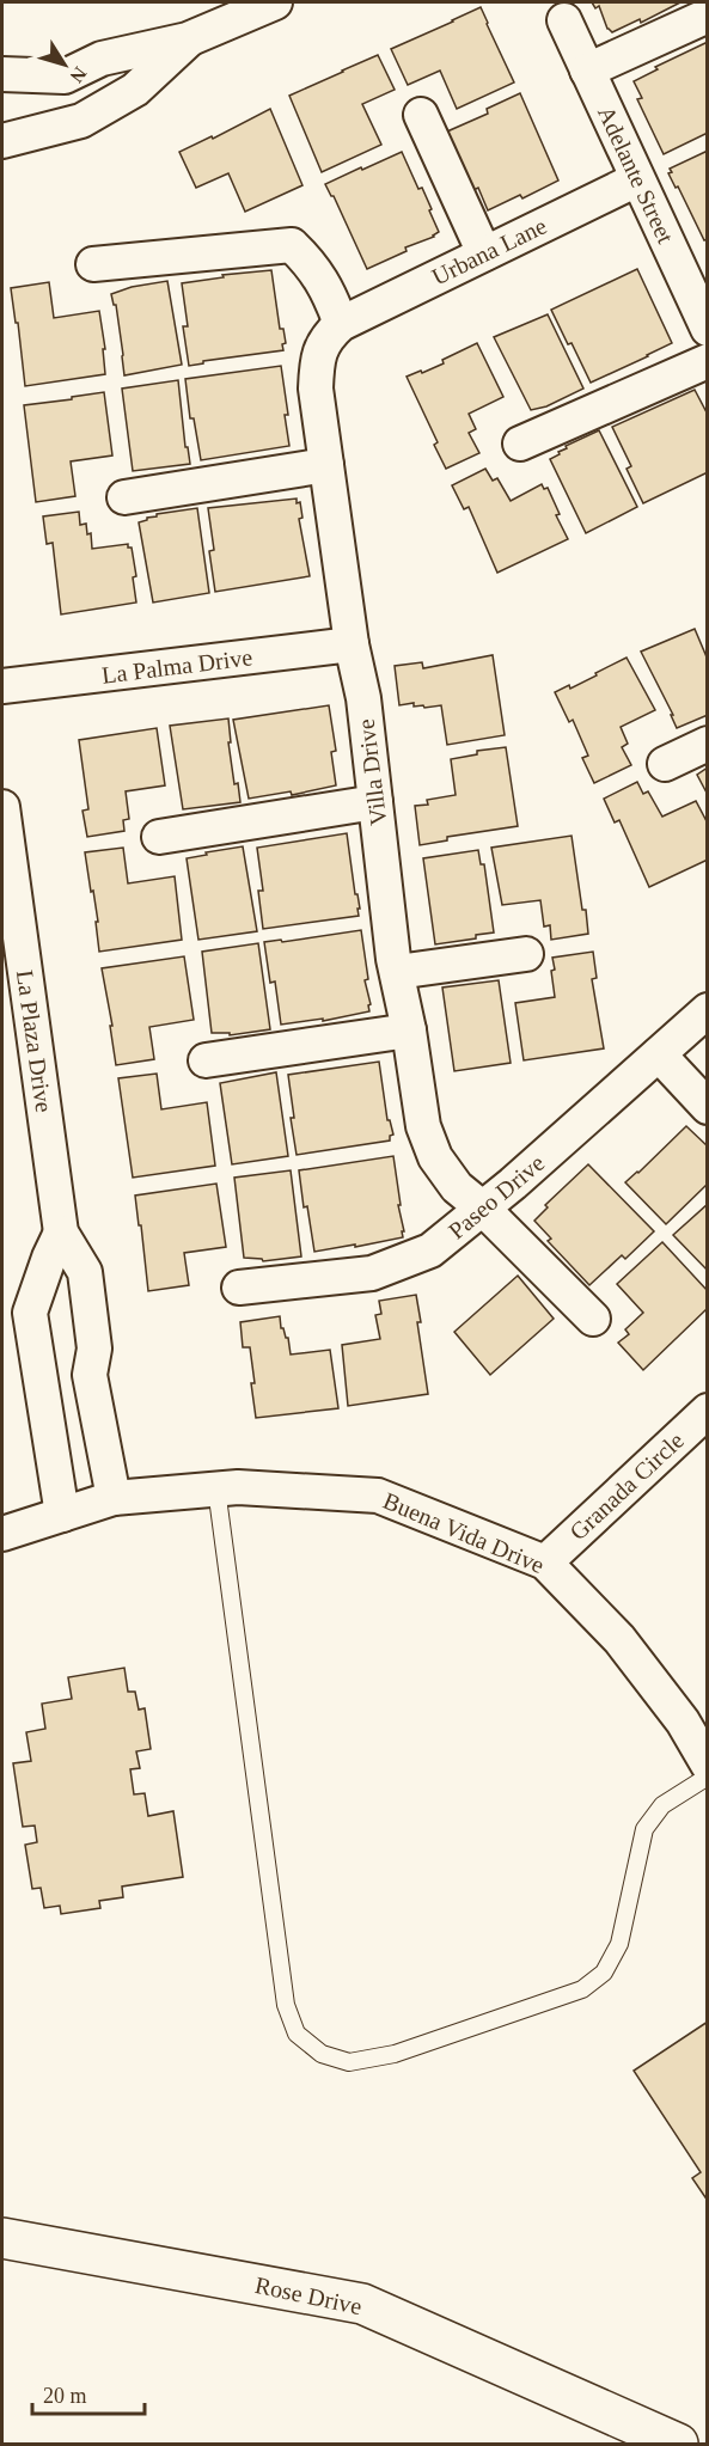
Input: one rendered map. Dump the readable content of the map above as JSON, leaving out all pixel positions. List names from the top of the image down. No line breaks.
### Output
{"streets":{"street":["Adelante Street","Urbana Lane","La Palma Drive","Villa Drive","La Plaza Drive","Paseo Drive","Granada Circle","Buena Vida Drive","Rose Drive"]},"crossings":[["Adelante Street","Urbana Lane"],["Urbana Lane","Villa Drive"],["La Palma Drive","Villa Drive"],["Villa Drive","Paseo Drive"],["La Plaza Drive","Buena Vida Drive"],["Granada Circle","Buena Vida Drive"]],"scale_bar":"20 m","north":"bottom right"}
